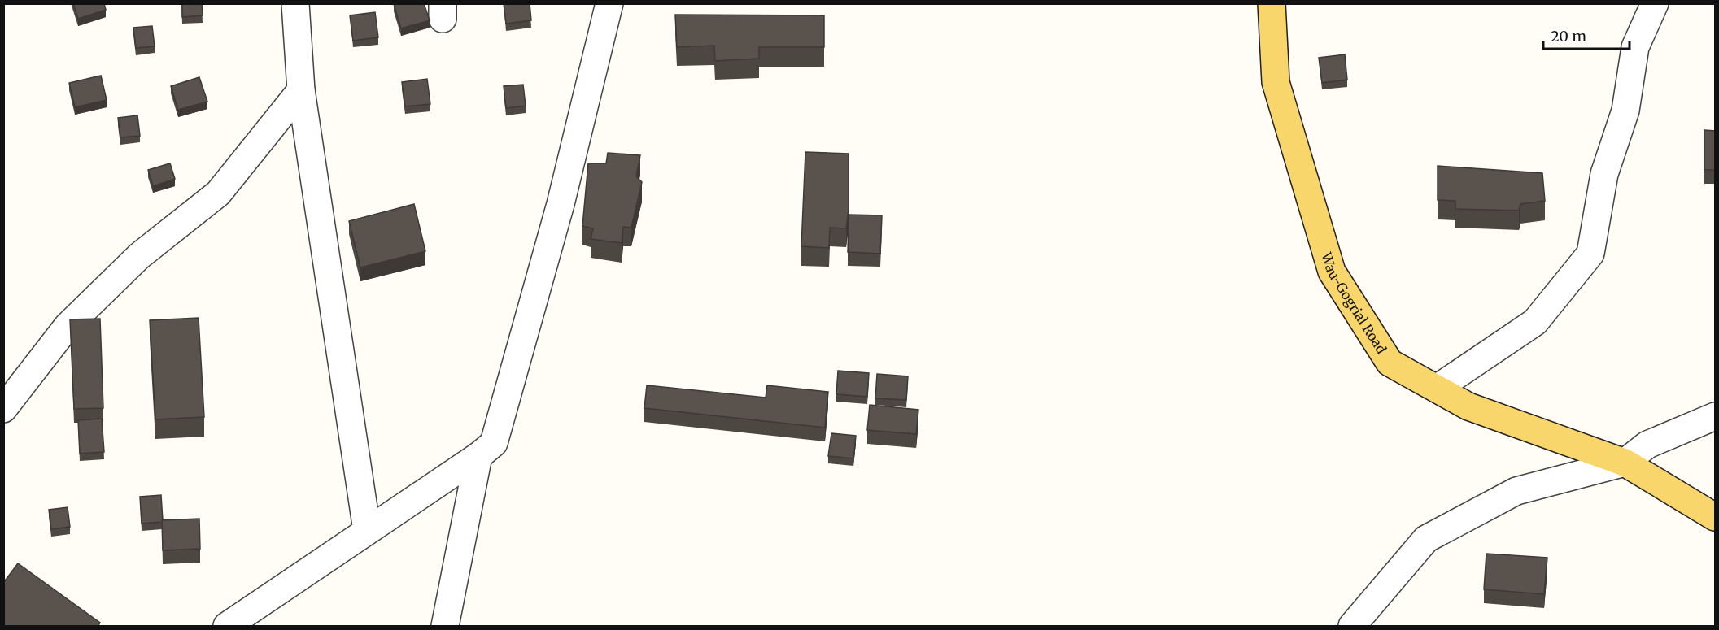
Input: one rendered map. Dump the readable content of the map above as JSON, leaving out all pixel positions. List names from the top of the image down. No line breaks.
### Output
{"streets":{"main road":["Wau-Gogrial Road"]},"scale_bar":"20 m"}
